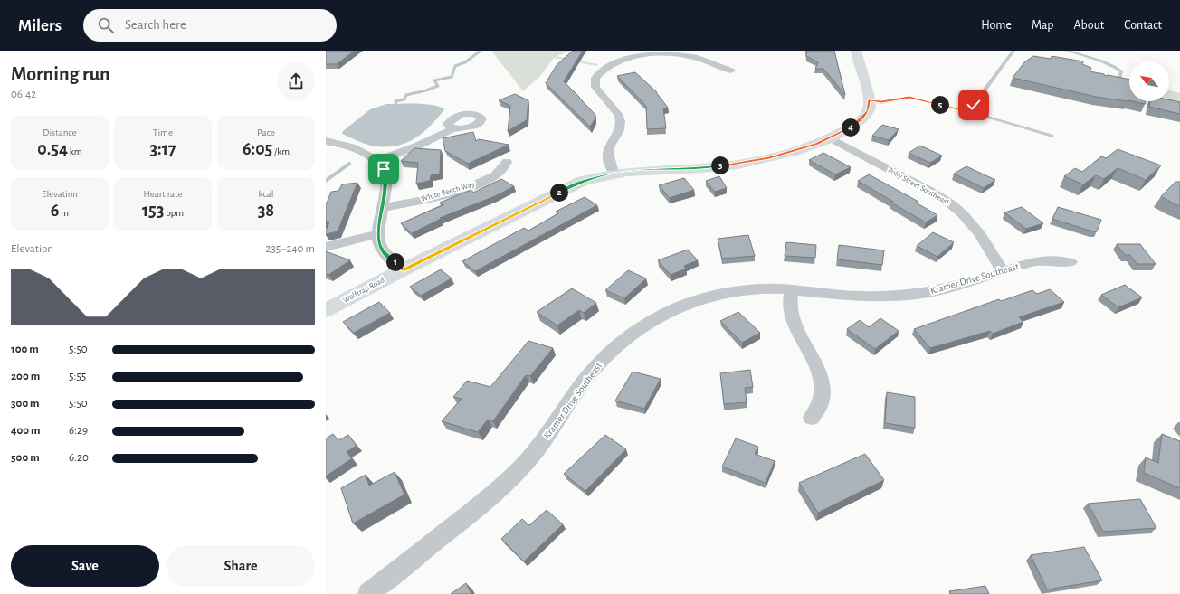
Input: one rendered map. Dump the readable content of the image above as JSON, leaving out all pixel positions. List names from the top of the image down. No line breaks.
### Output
{"streets":{"street":["Polly Street Southeast","White Beech Way","Kramer Drive Southeast","Wolftrap Road"]},"crossings":[["Polly Street Southeast","Kramer Drive Southeast"],["Polly Street Southeast","Wolftrap Road"]],"north":"top left","page":{"header":"Milers","search":"Search here","nav":["Home","Map","About","Contact"],"heading":["Morning run","06:42"],"pins":["5","4","3","2","1"],"stats":[["Distance","0.54 km"],["Time","3:17"],["Pace","6:05 /km"],["Elevation","6 m"],["Heart rate","153 bpm"],["kcal","38"]],"chart":["Elevation","235–240 m"],"list":[{"name":"100 m","note":"5:50"},{"name":"200 m","note":"5:55"},{"name":"300 m","note":"5:50"},{"name":"400 m","note":"6:29"},{"name":"500 m","note":"6:20"}],"buttons":["Save","Share"]}}
